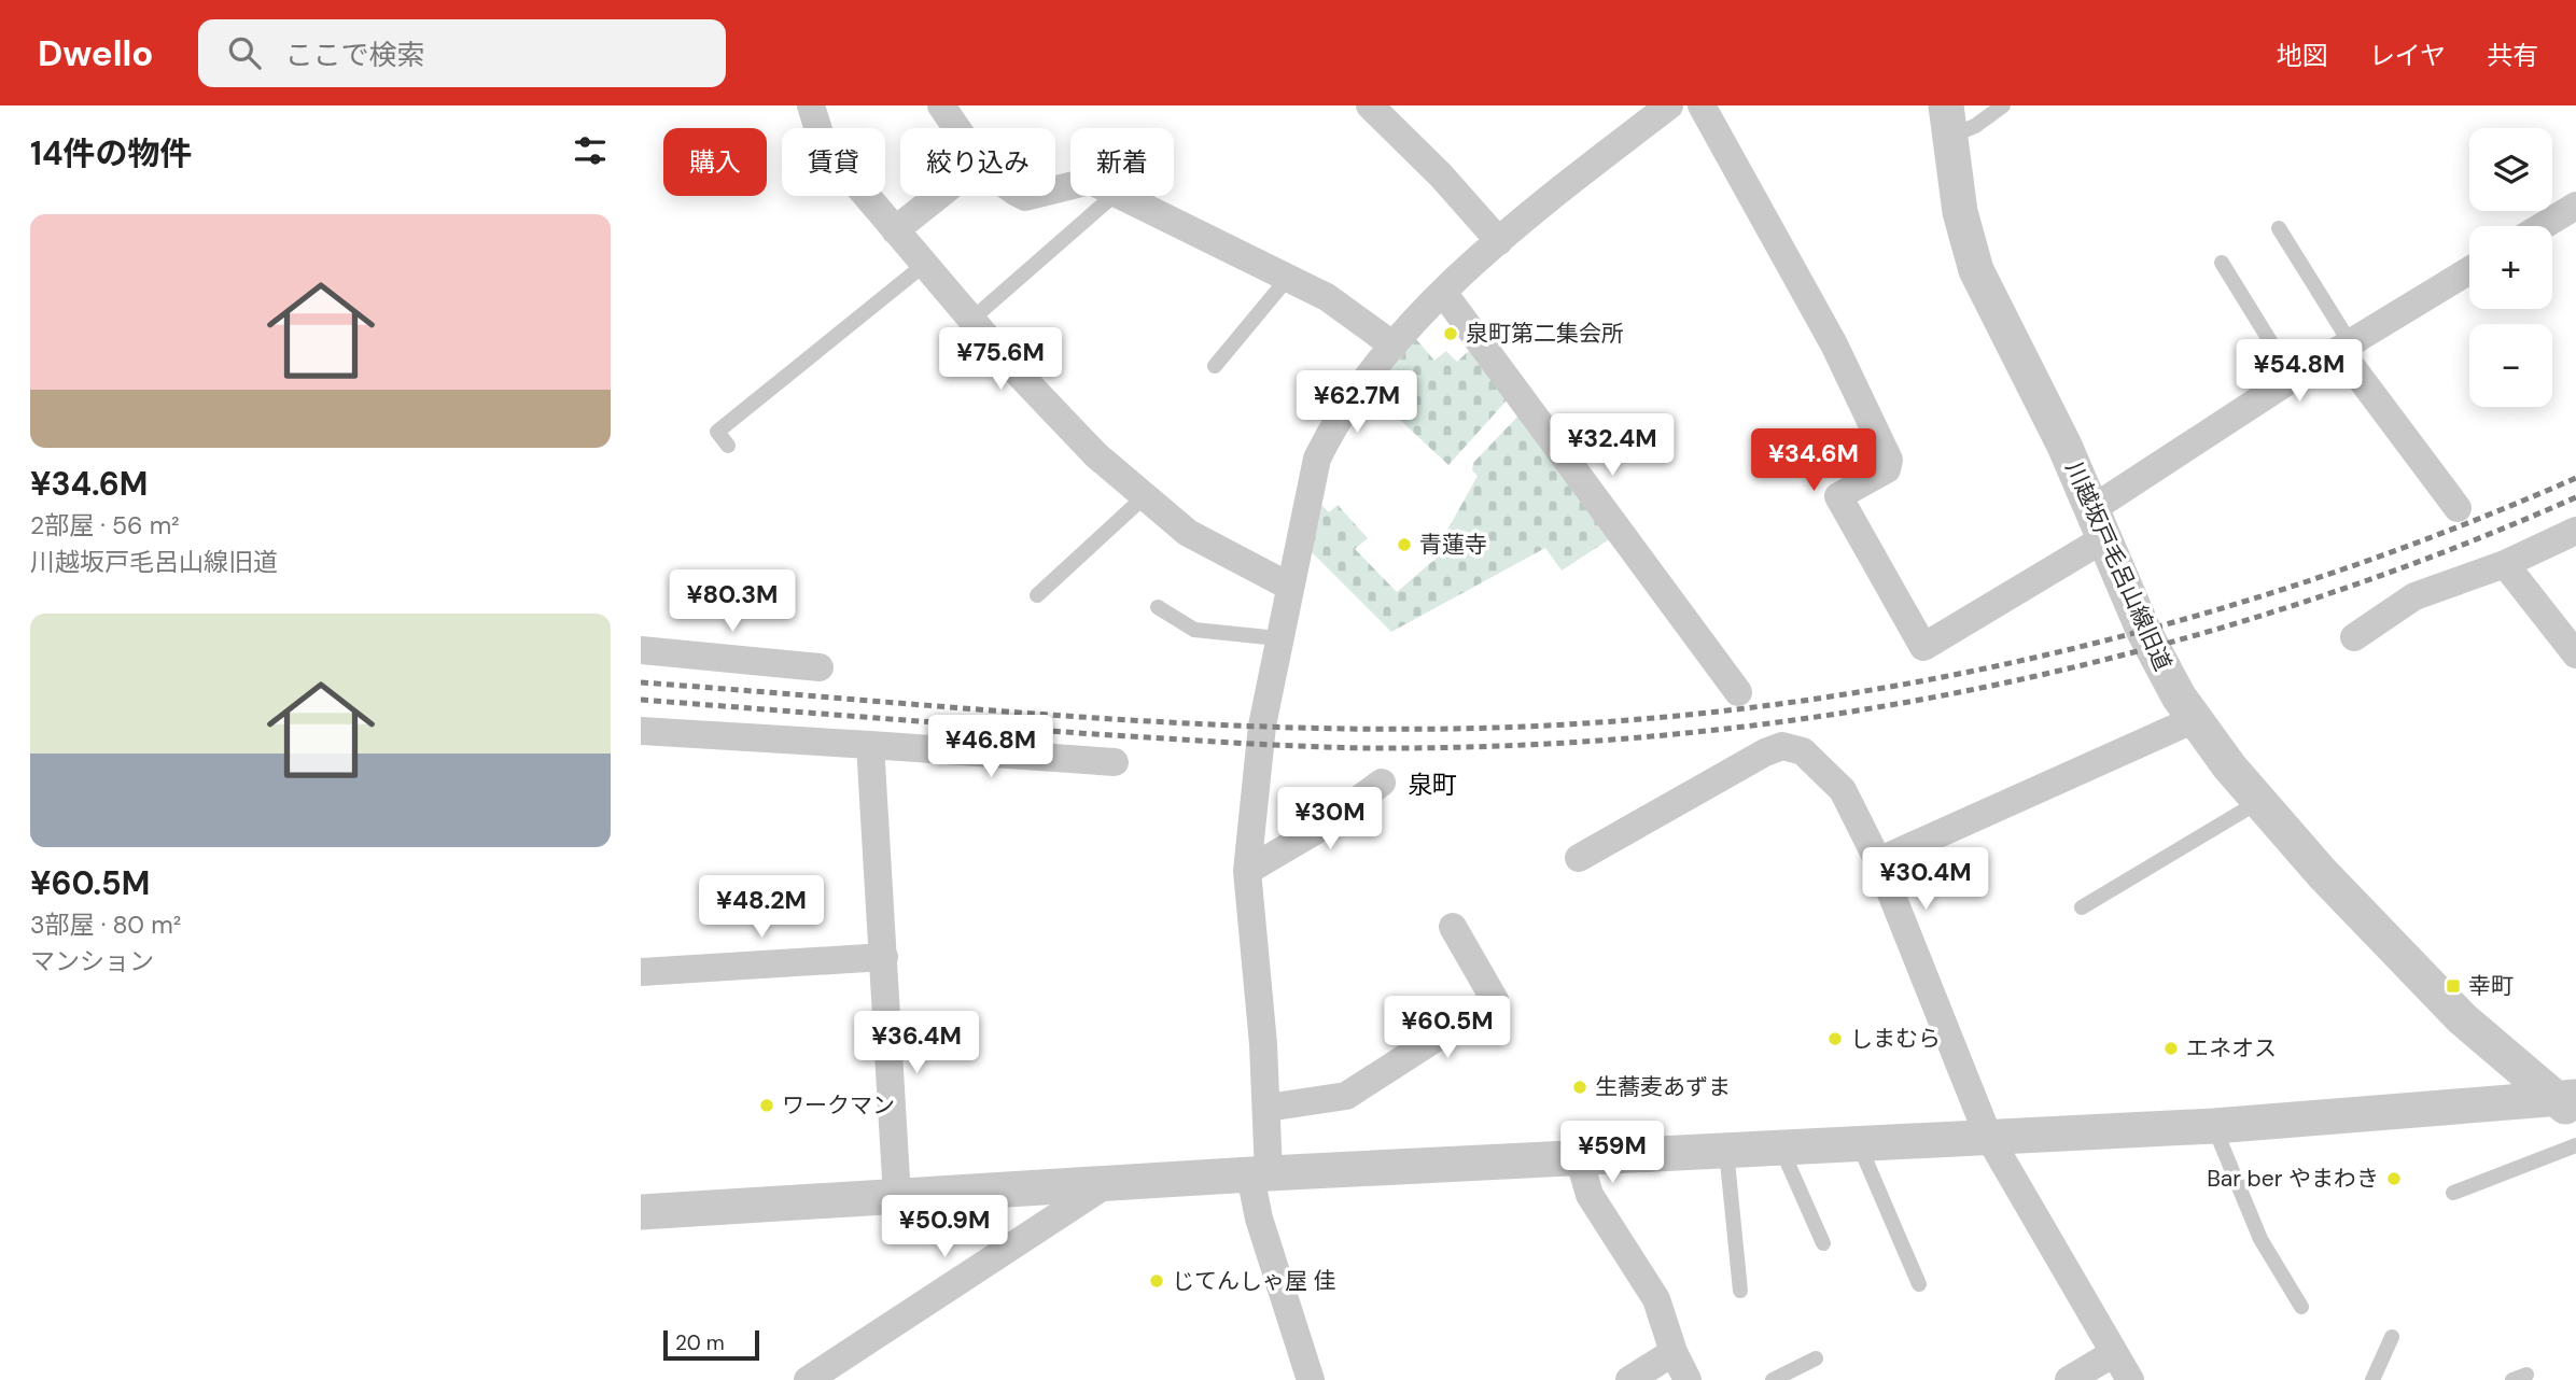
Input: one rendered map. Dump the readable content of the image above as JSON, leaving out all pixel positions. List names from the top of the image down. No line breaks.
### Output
{"streets":{"street":["川越坂戸毛呂山線旧道"]},"districts":["泉町"],"places":{"other":["泉町第二集会所","青蓮寺","しまむら","エネオス","生蕎麦あずま","ワークマン","Bar ber やまわき","じてんしゃ屋 佳"],"transit":["幸町"]},"scale_bar":"20 m","page":{"header":"Dwello","search":"ここで検索","nav":["地図","レイヤ","共有"],"heading":"14件の物件","map_buttons":["+","−"],"chip":["購入","賃貸","絞り込み","新着"],"list":[{"name":"¥34.6M","note":"2部屋 · 56 m² · 川越坂戸毛呂山線旧道"},{"name":"¥60.5M","note":"3部屋 · 80 m² · マンション"}],"price":["¥75.6M","¥54.8M","¥62.7M","¥32.4M","¥34.6M","¥80.3M","¥46.8M","¥30M","¥30.4M","¥48.2M","¥60.5M","¥36.4M","¥59M","¥50.9M"],"scale":"20 m"}}
